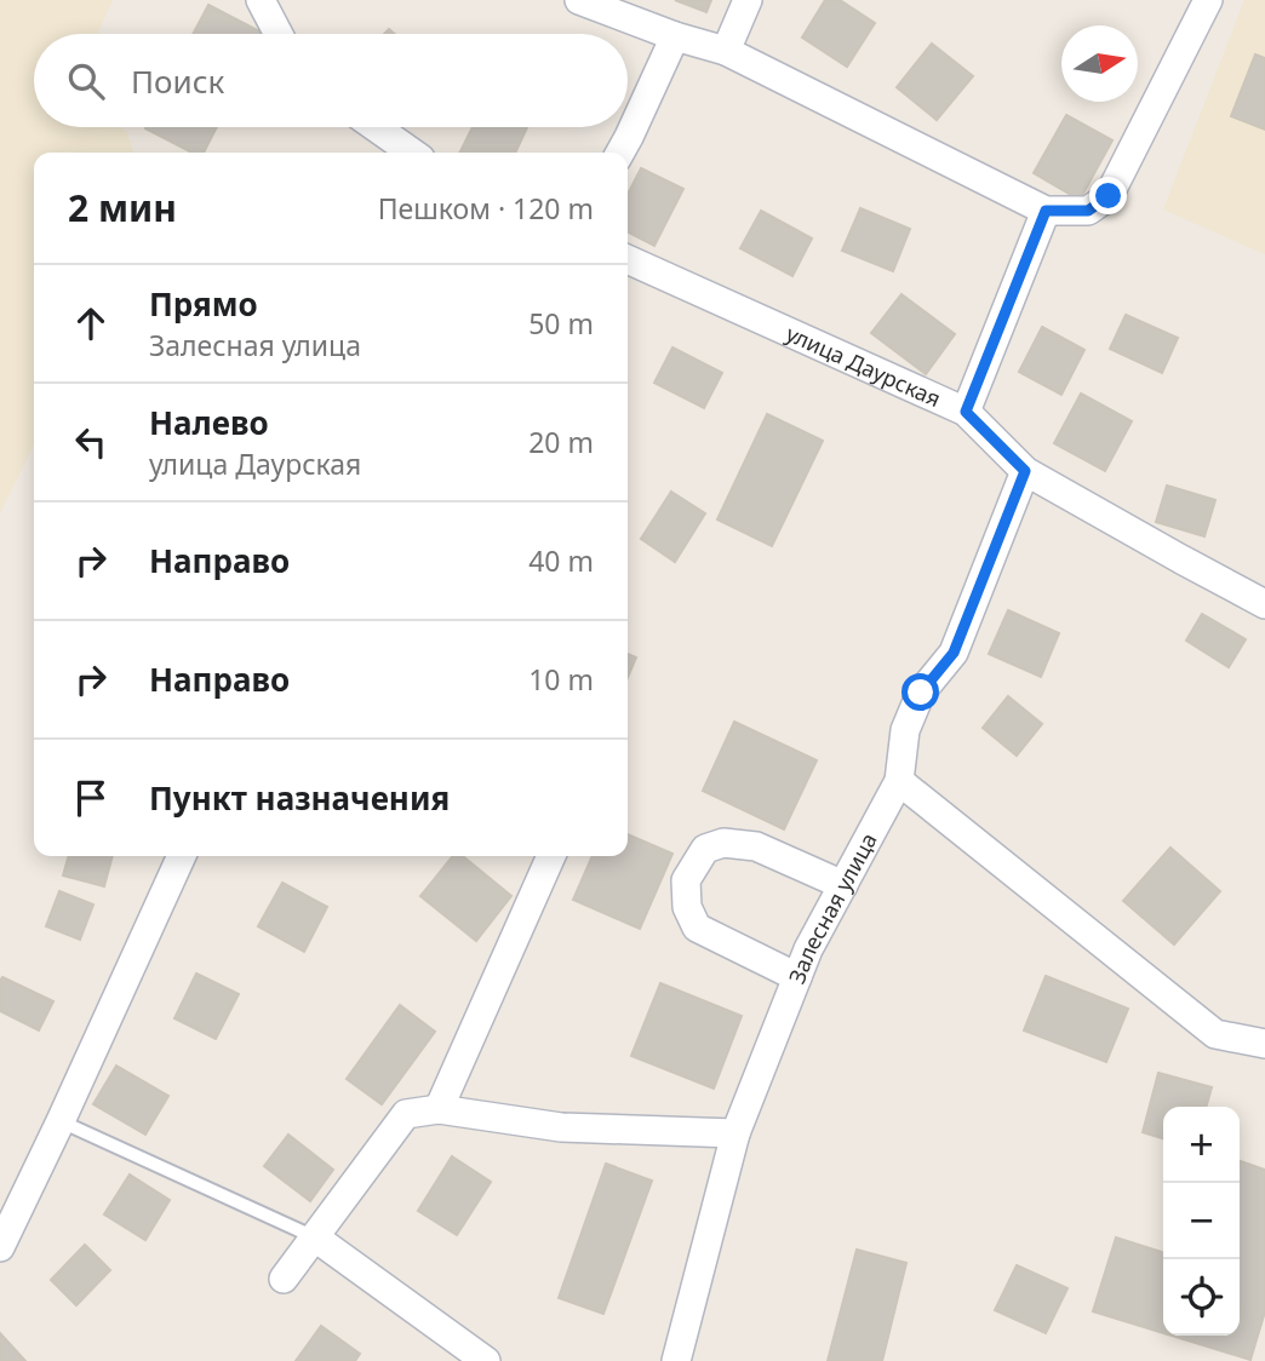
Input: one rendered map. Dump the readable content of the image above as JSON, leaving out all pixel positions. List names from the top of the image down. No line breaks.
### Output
{"streets":{"street":["улица Даурская","Залесная улица"]},"crossings":[["улица Даурская","Залесная улица"]],"north":"right","page":{"search":"Поиск","heading":["2 мин","Пешком · 120 m"],"list":[["Прямо","Залесная улица","50 m"],["Налево","улица Даурская","20 m"],["Направо","40 m"],["Направо","10 m"],"Пункт назначения"],"map_buttons":["+","−"]}}
